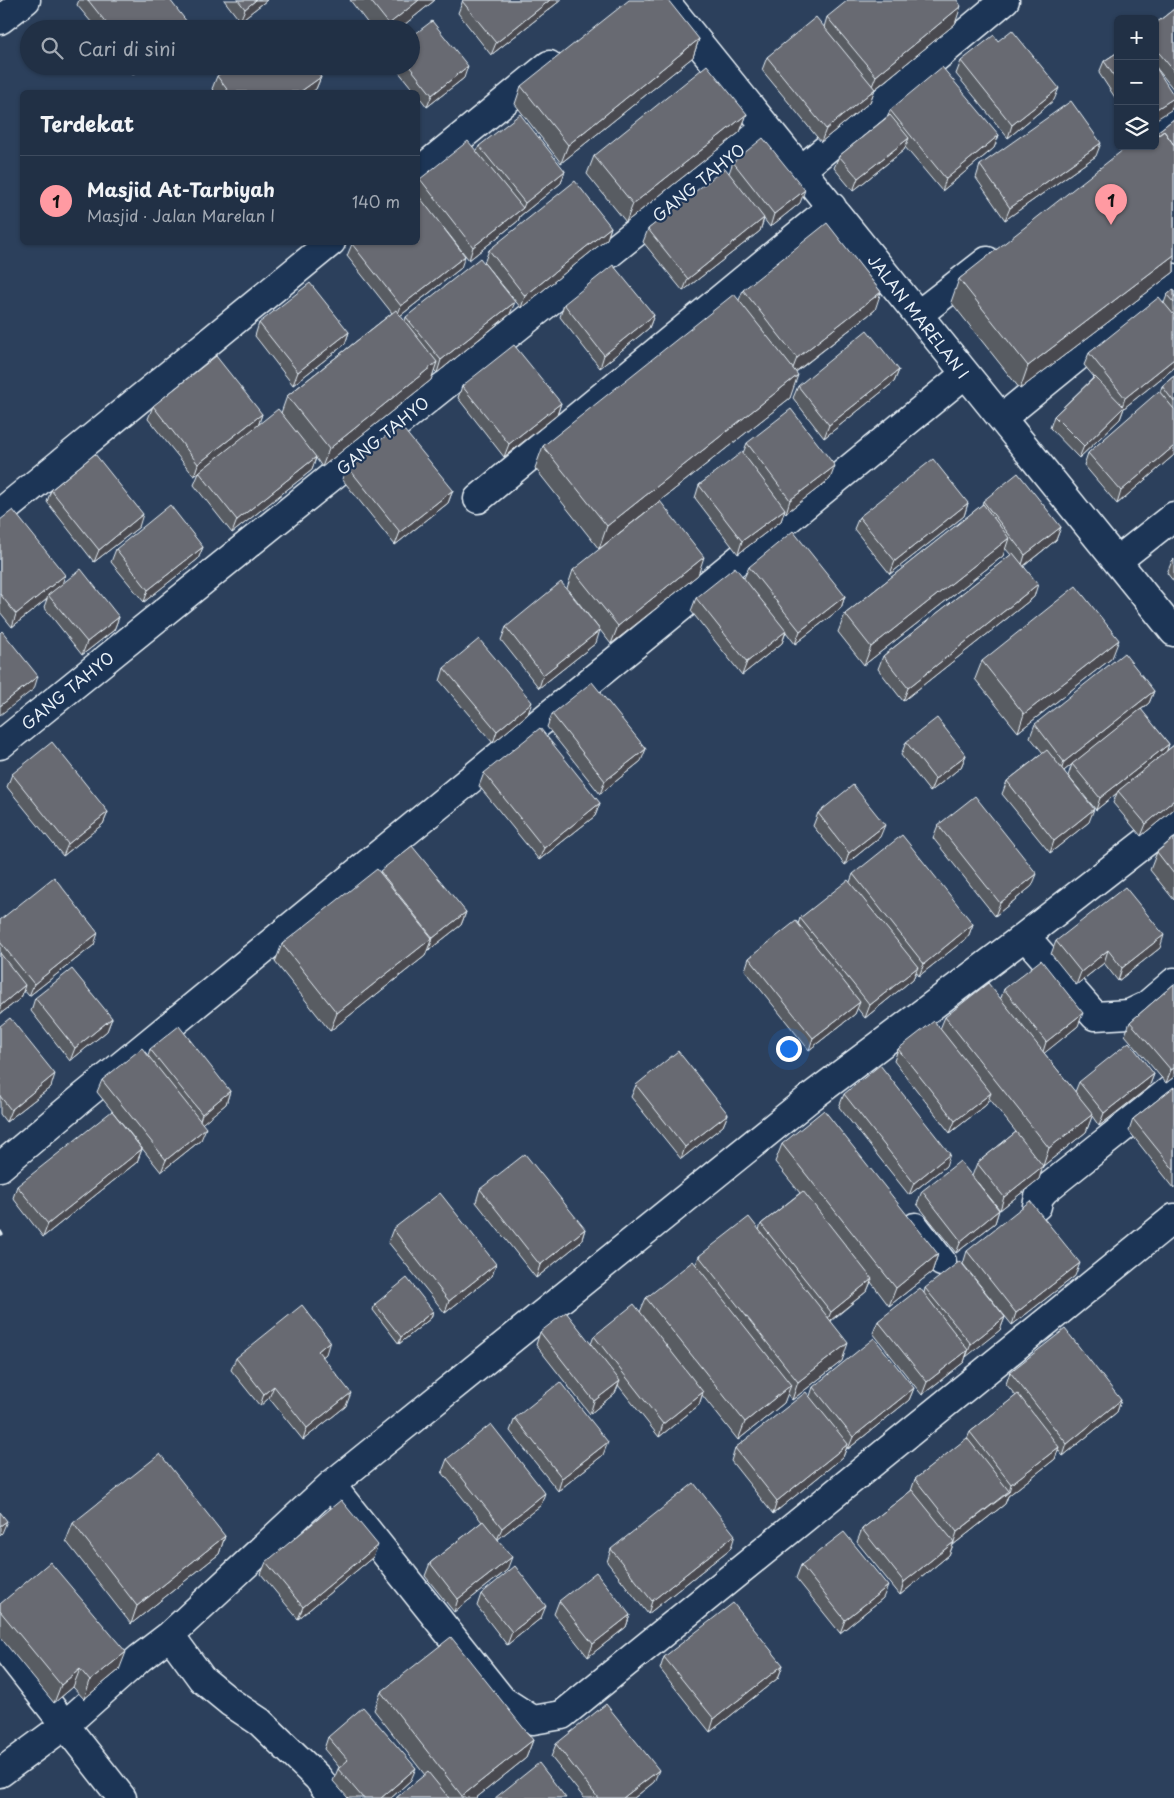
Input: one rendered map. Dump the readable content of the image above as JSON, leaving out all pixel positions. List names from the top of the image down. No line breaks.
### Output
{"streets":{"street":["GANG TAHYO","JALAN MARELAN I"]},"crossings":[["GANG TAHYO","JALAN MARELAN I"]],"page":{"map_buttons":["+","−"],"search":"Cari di sini","heading":"Terdekat","list":[{"mark":"1","name":"Masjid At-Tarbiyah","note":"Masjid · Jalan Marelan I","value":"140 m"}],"pins":"1"}}
